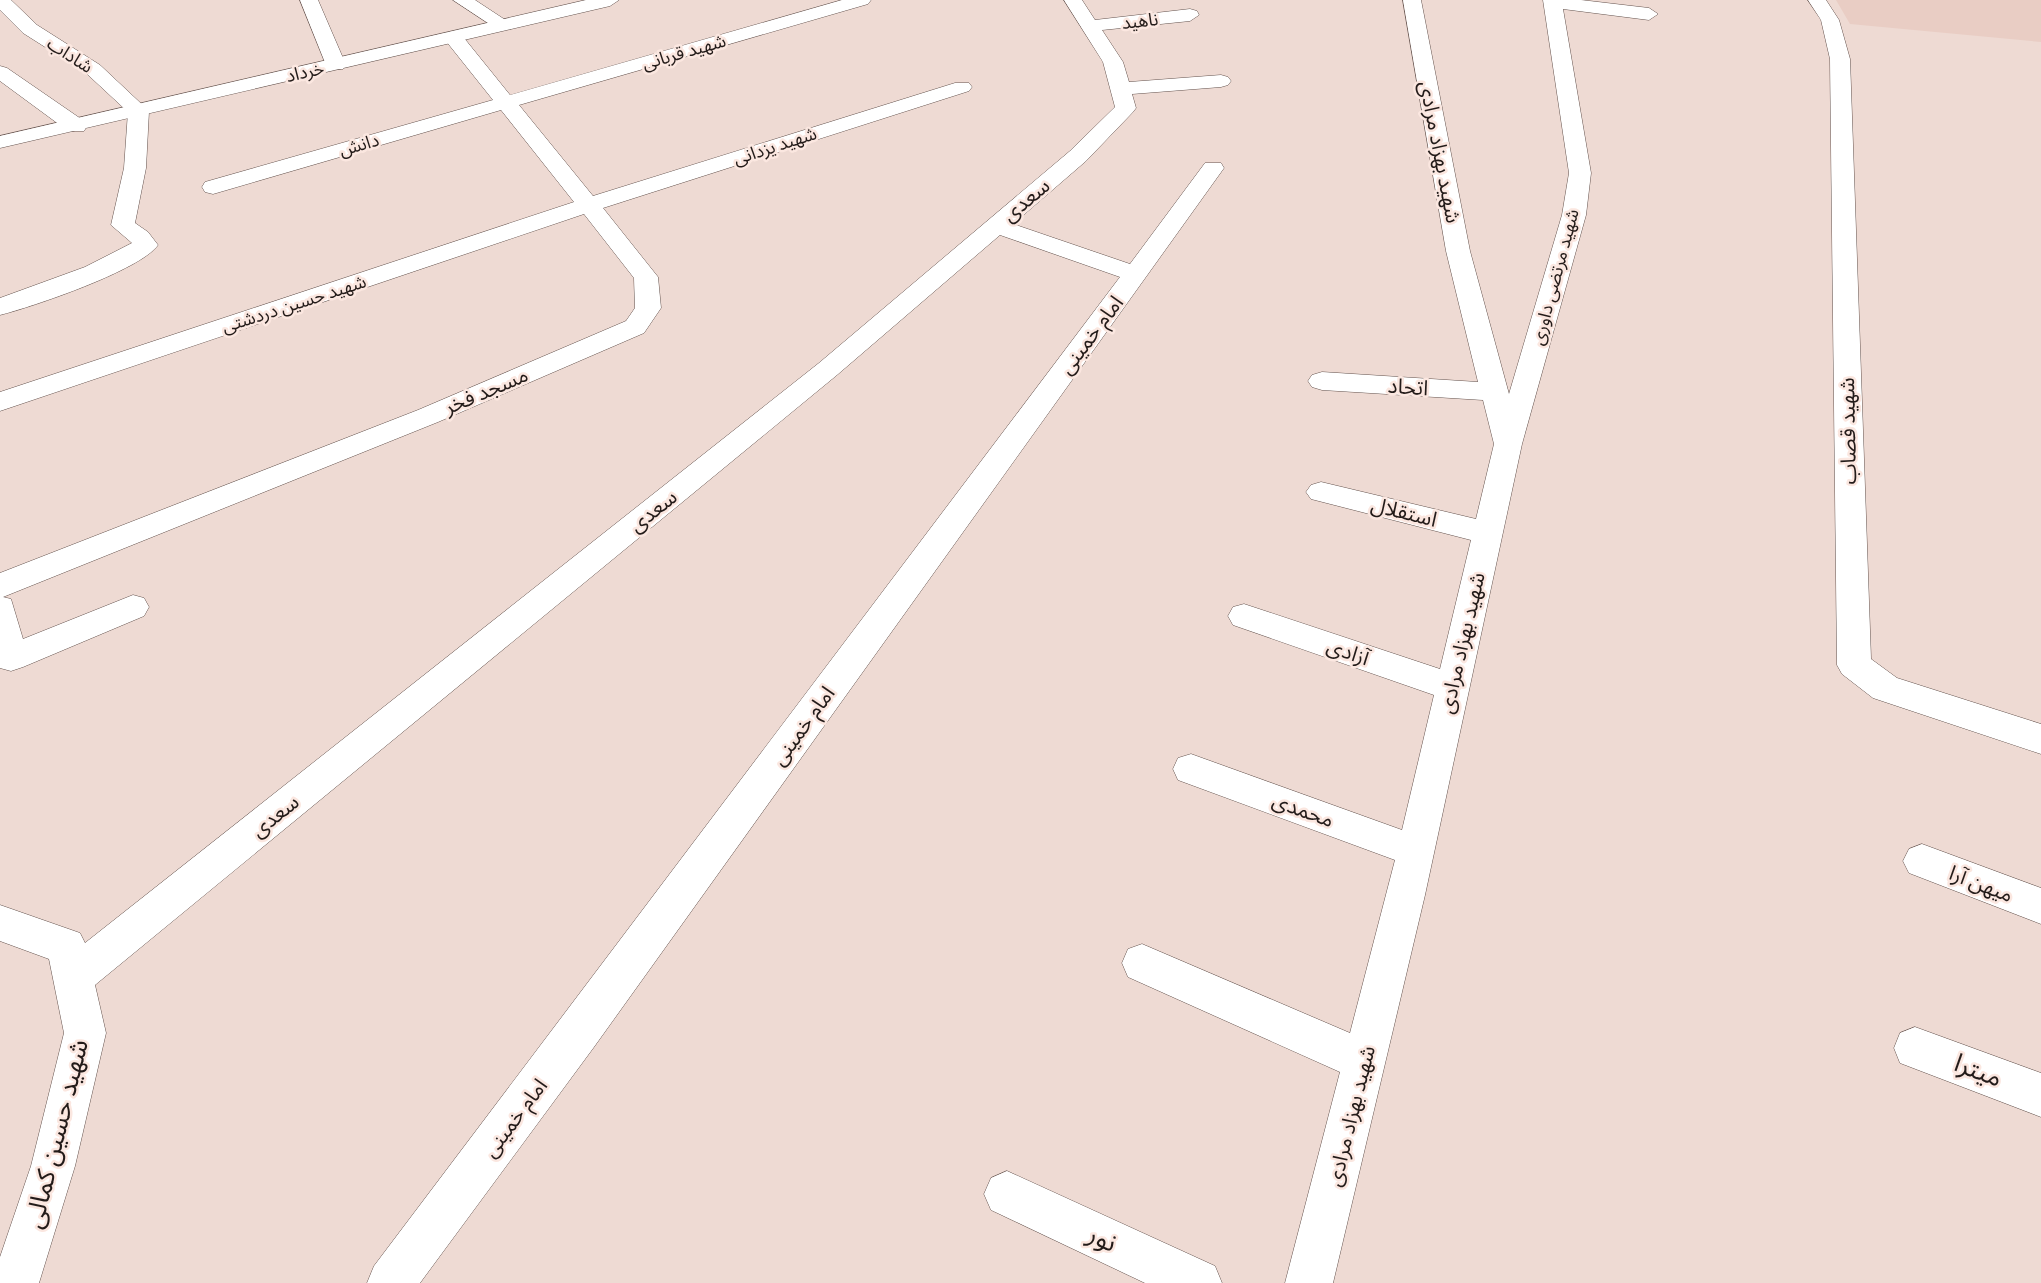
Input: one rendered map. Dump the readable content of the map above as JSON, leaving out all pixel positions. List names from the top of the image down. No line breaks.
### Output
{"streets":{"street":["ناهید","شهید قربانی","شاداب","خرداد","دانش","شهید یزدانی","شهید بهزاد مرادی","سعدی","شهید مرتضی داوری","شهید حسین دردشتی","امام خمینی","اتحاد","مسجد فخر","شهید قصاب","استقلال","آزادی","محمدی","میهن آرا","میترا","شهید حسین کمالی","نور"]},"crossings":[["شهید قربانی","دانش"],["شهید قربانی","مسجد فخر"],["شاداب","خرداد"],["خرداد","مسجد فخر"],["دانش","مسجد فخر"],["شهید یزدانی","شهید حسین دردشتی"],["شهید یزدانی","مسجد فخر"],["شهید بهزاد مرادی","شهید مرتضی داوری"],["شهید بهزاد مرادی","اتحاد"],["شهید بهزاد مرادی","استقلال"],["شهید بهزاد مرادی","آزادی"],["شهید بهزاد مرادی","محمدی"],["سعدی","شهید حسین کمالی"],["شهید حسین دردشتی","مسجد فخر"]]}
